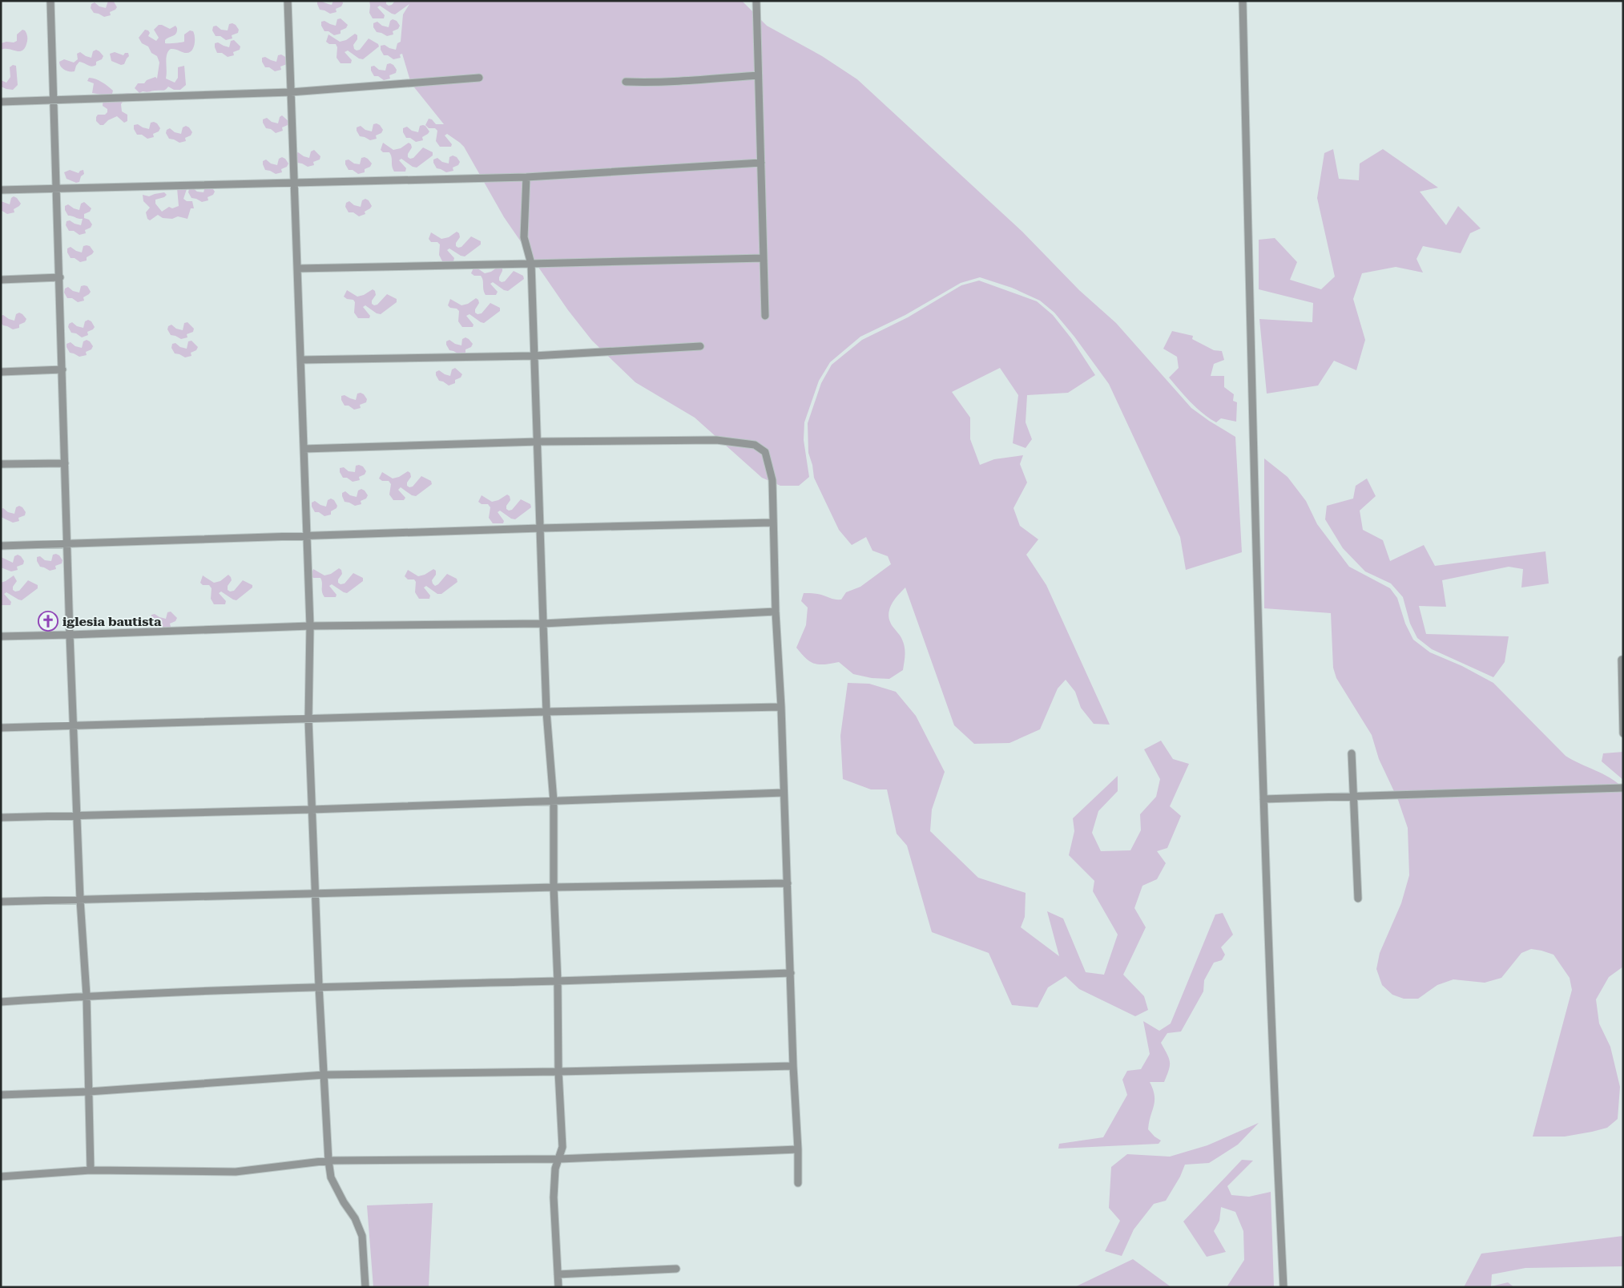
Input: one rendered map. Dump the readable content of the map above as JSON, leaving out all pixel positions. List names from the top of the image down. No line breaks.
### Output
{"places":{"church":["iglesia bautista"]}}
